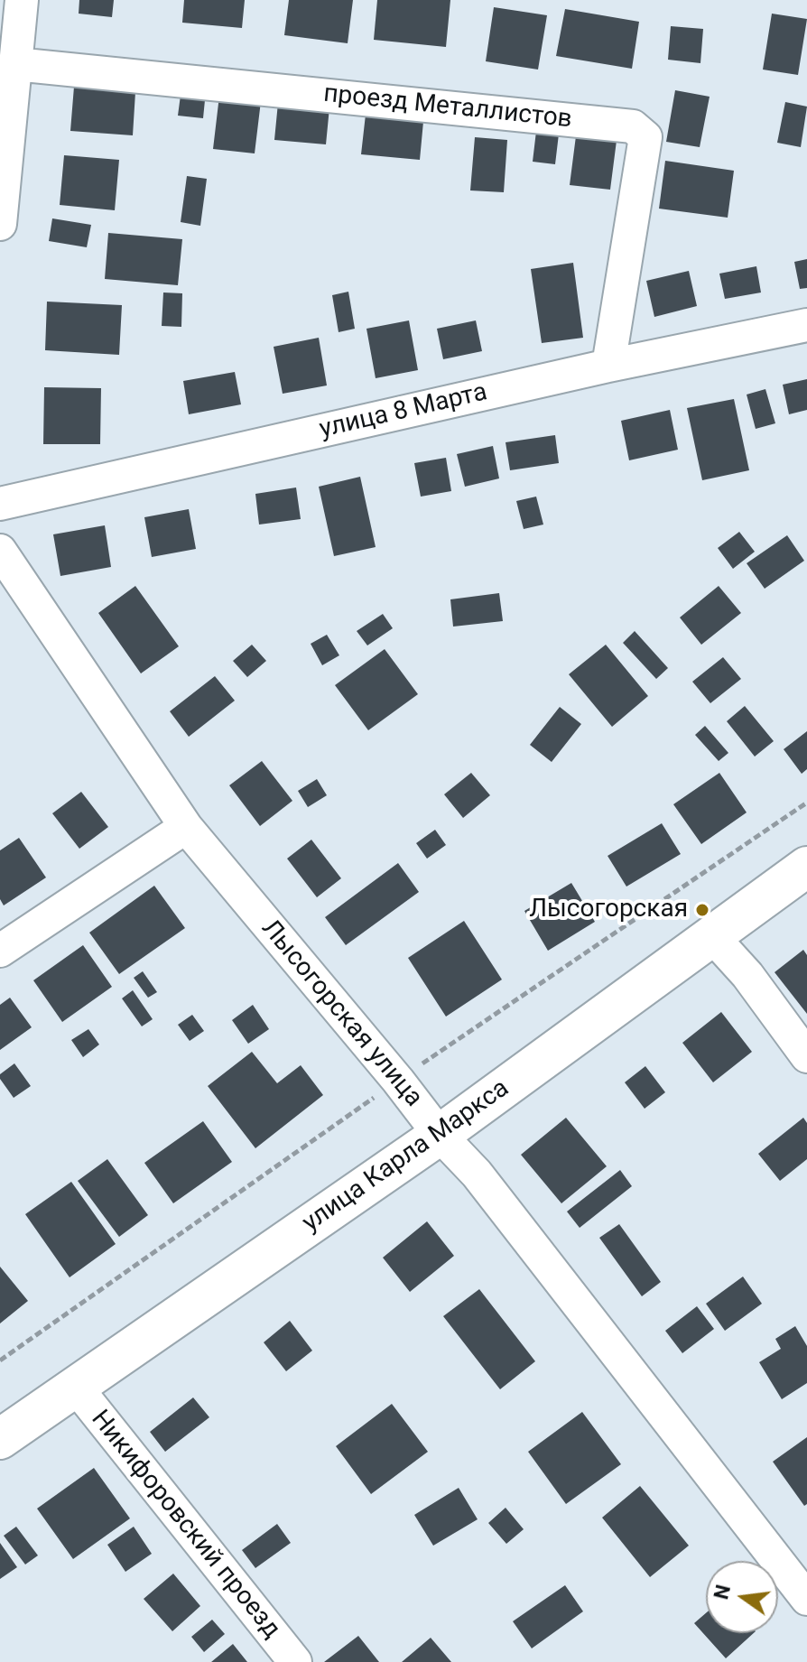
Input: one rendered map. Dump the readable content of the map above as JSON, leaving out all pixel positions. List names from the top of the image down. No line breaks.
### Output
{"streets":{"main road":["улица Карла Маркса"],"street":["проезд Металлистов","улица 8 Марта","Лысогорская улица","Никифоровский проезд"]},"crossings":[["проезд Металлистов","улица 8 Марта"],["Лысогорская улица","улица Карла Маркса"],["улица Карла Маркса","Никифоровский проезд"]],"places":["Лысогорская"],"north":"left"}
